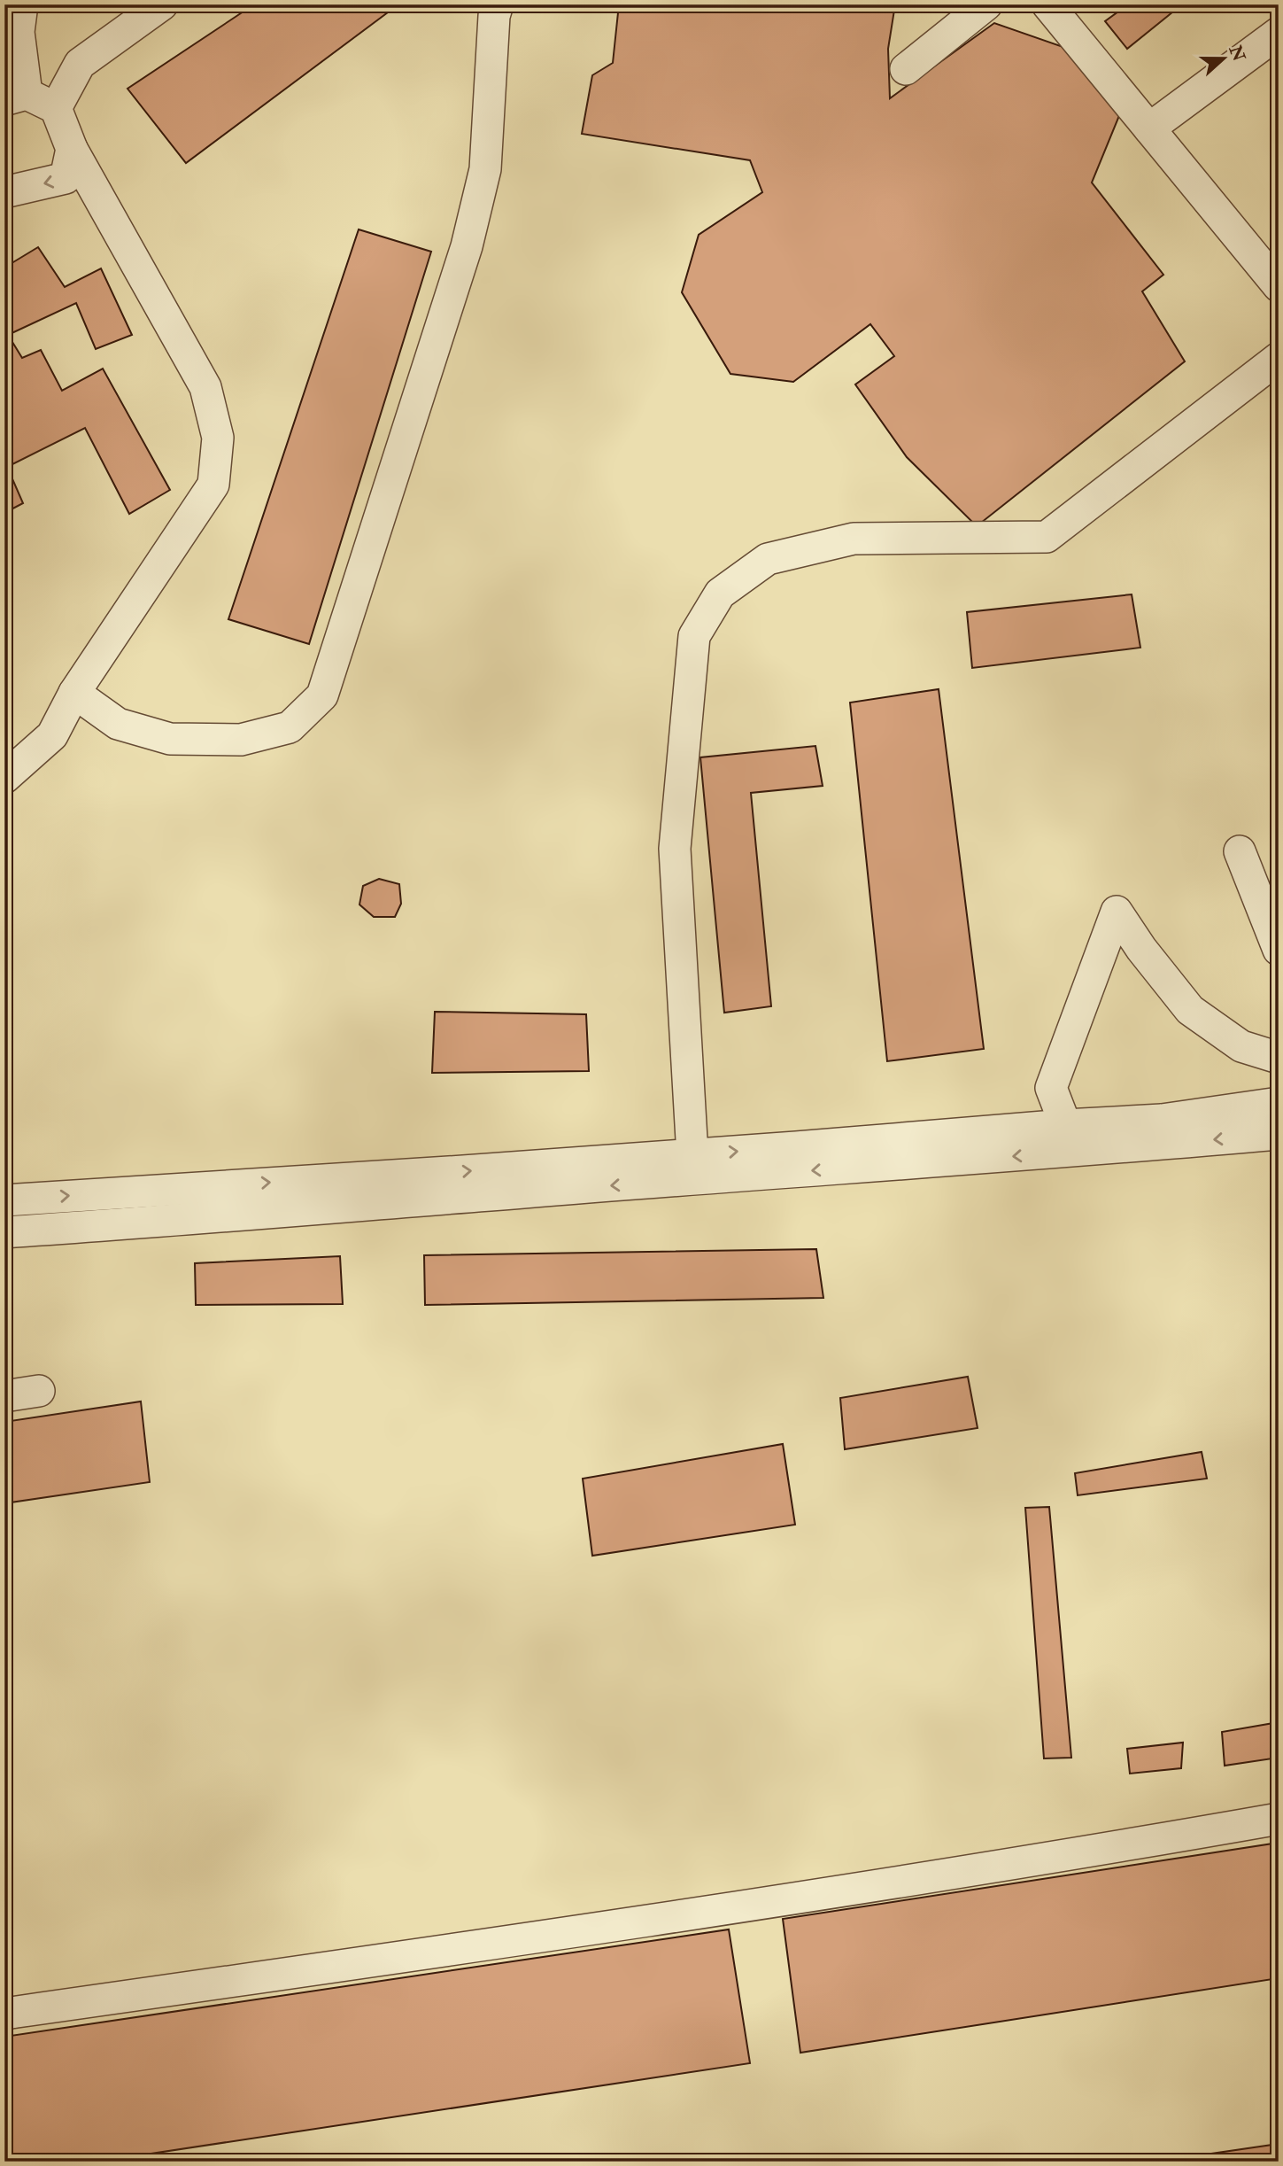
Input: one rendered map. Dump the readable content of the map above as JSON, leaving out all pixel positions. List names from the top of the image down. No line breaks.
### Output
{"north":"right"}
